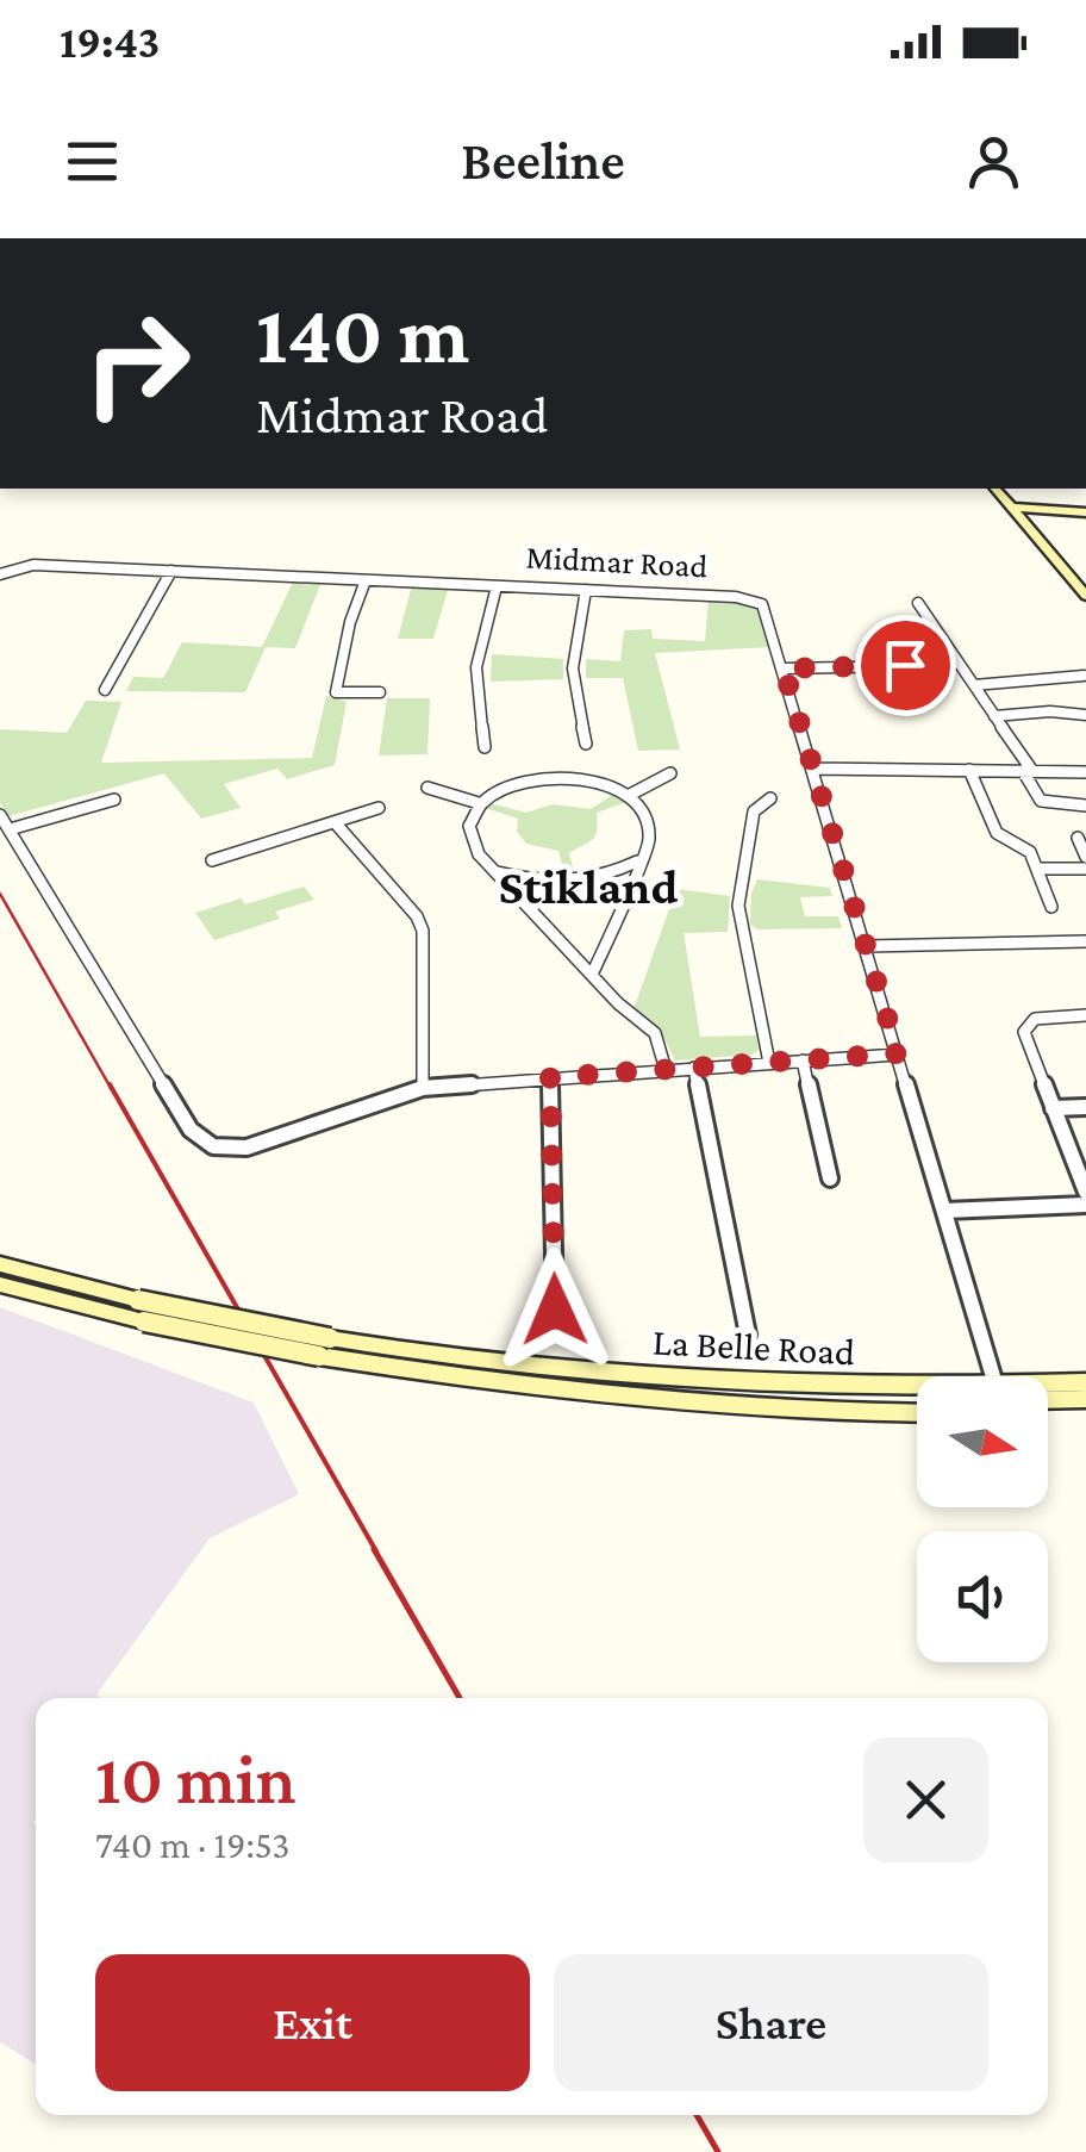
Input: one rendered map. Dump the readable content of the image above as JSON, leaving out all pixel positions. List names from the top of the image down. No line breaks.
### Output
{"streets":{"main road":["La Belle Road"],"street":["Midmar Road"]},"districts":["Stikland"],"north":"right","page":{"status":"19:43","header":"Beeline","turn":["140 m","Midmar Road"],"heading":["10 min","740 m · 19:53"],"buttons":["Exit","Share"]}}
